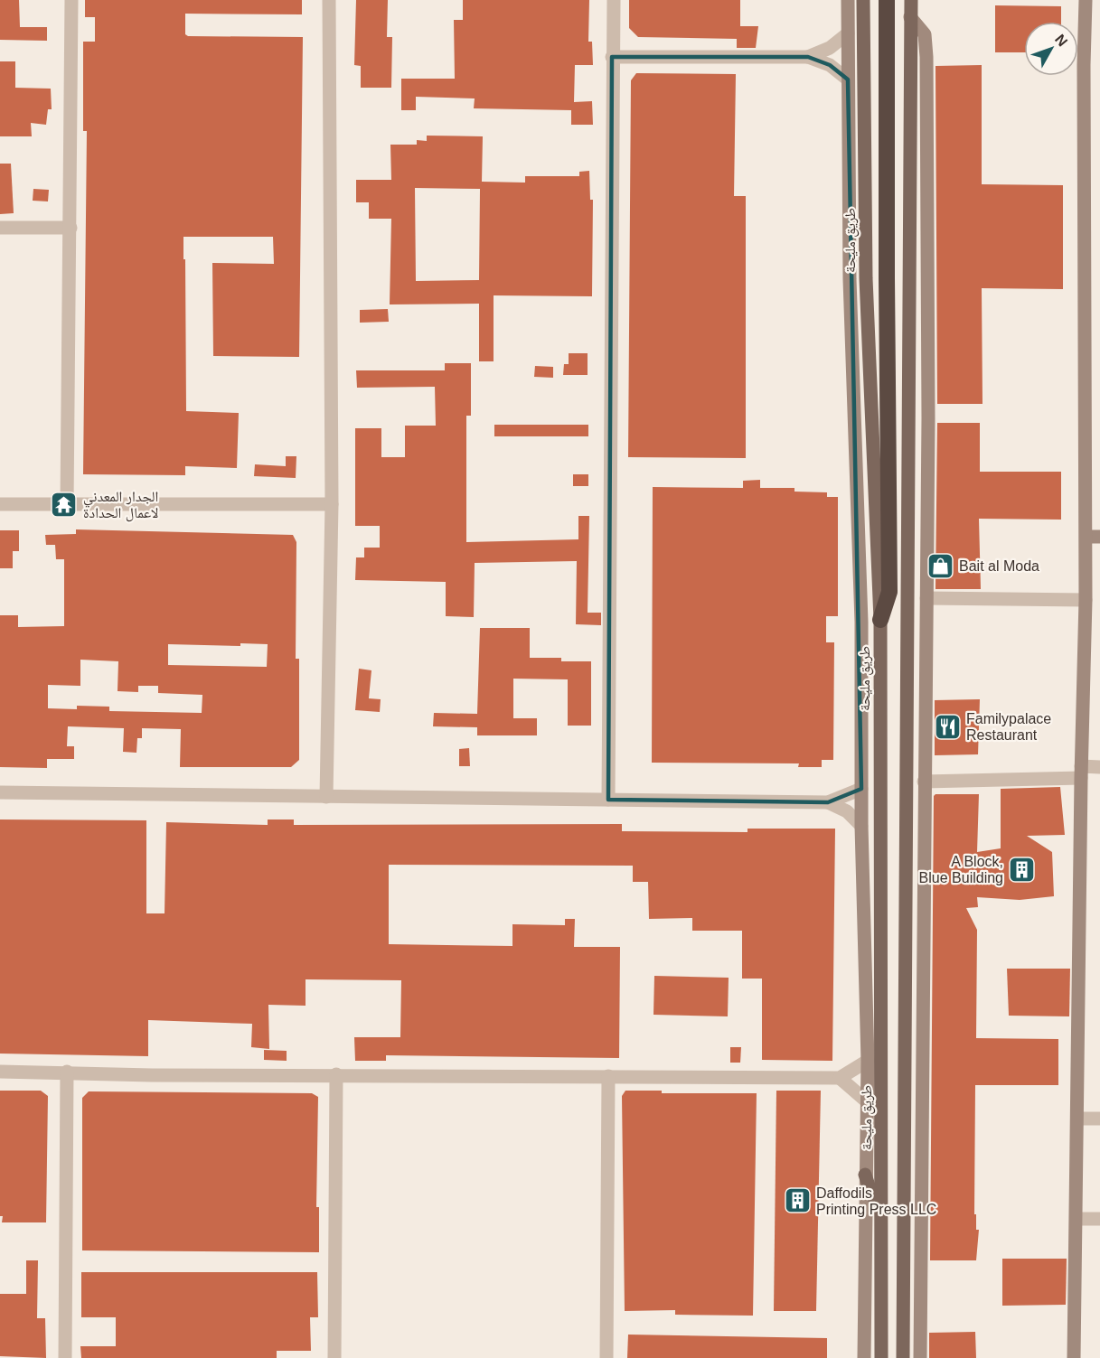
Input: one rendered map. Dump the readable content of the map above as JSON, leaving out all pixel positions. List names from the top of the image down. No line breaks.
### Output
{"streets":{"main road":["طريق مليحة"]},"places":{"temple":["الجدار المعدني لاعمال الحدادة"],"shop":["Bait al Moda"],"restaurant":["Familypalace Restaurant"],"building":["A Block, Blue Building","Daffodils Printing Press LLC"]},"north":"top right"}
